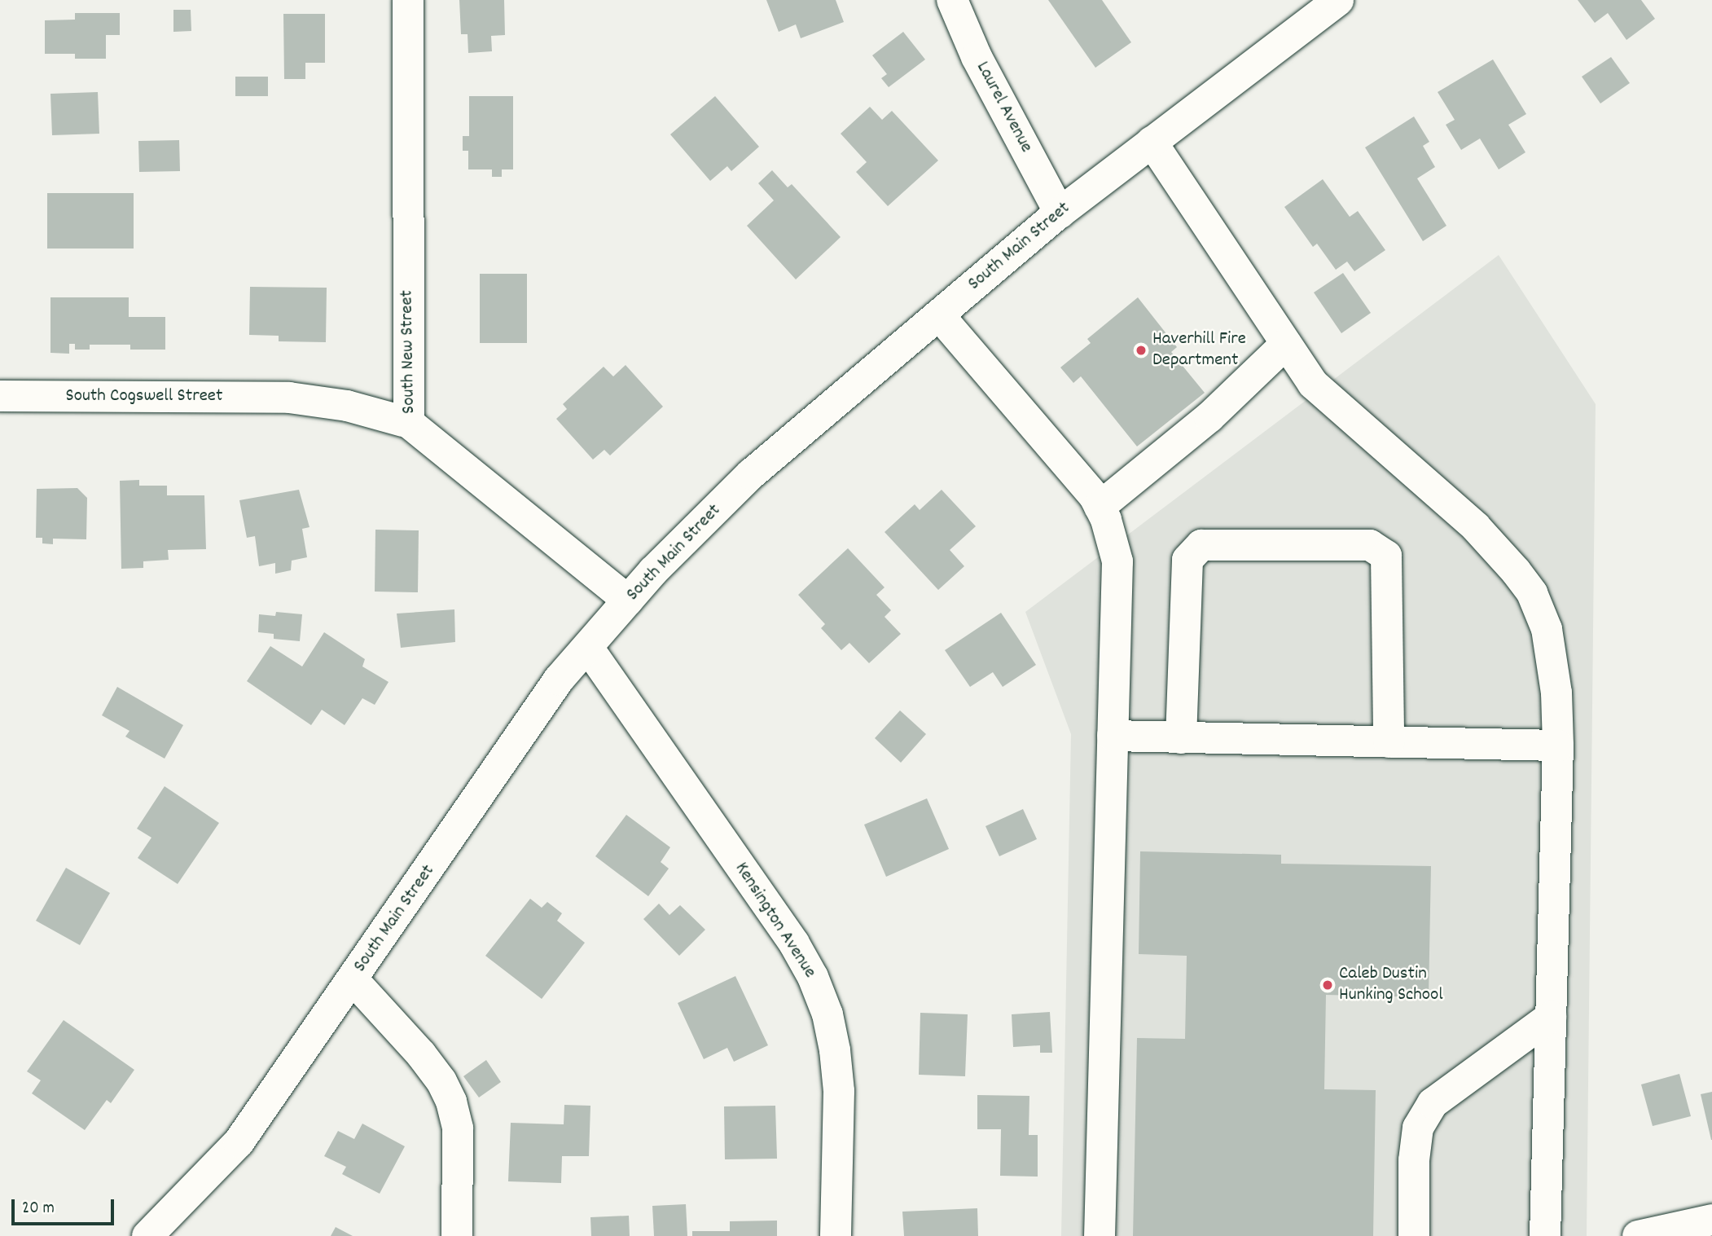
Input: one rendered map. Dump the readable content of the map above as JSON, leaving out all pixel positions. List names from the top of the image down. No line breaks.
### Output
{"streets":{"street":["Laurel Avenue","South Main Street","South New Street","South Cogswell Street","Kensington Avenue"]},"crossings":[["Laurel Avenue","South Main Street"],["South Main Street","South New Street"],["South Main Street","Kensington Avenue"],["South New Street","South Cogswell Street"]],"places":["Haverhill Fire Department","Caleb Dustin Hunking School"],"scale_bar":"20 m"}
